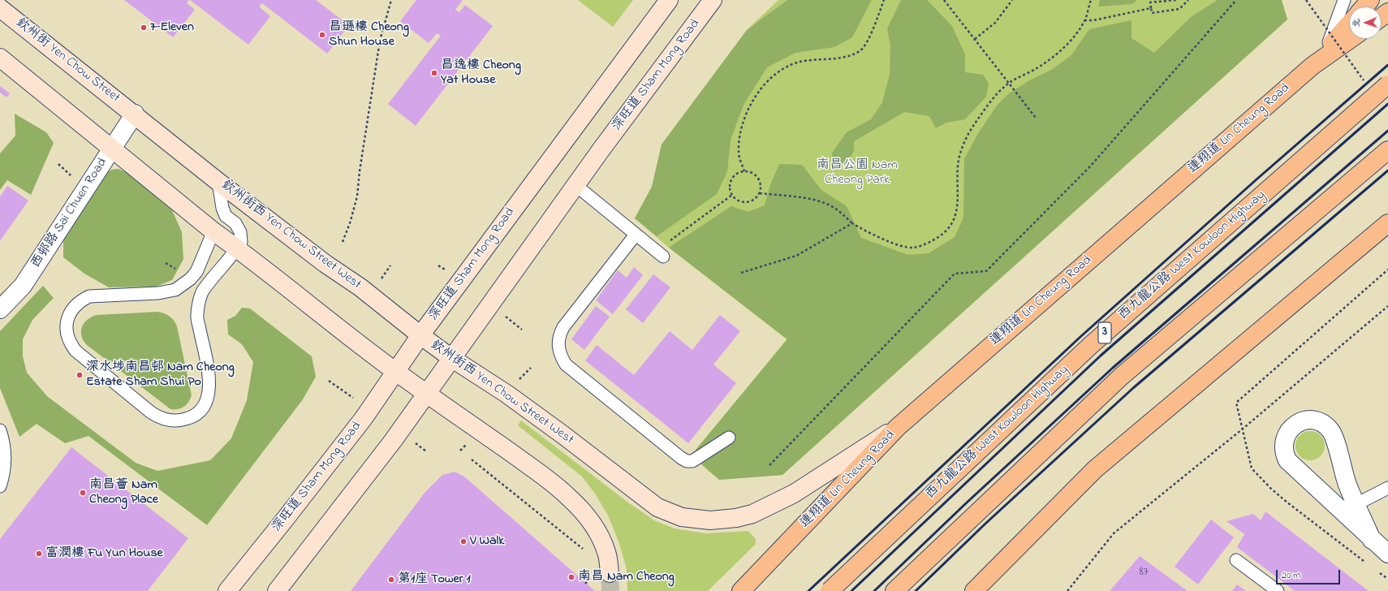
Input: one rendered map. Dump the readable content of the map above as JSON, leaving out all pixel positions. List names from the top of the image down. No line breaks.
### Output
{"streets":{"highway":["連翔道 Lin Cheung Road","西九龍公路 West Kowloon Highway","3"],"main road":["欽州街 Yen Chow Street","深旺道 Sham Mong Road","欽州街西 Yen Chow Street West"],"street":["西邨路 Sai Chuen Road"]},"crossings":[["欽州街 Yen Chow Street","西邨路 Sai Chuen Road"],["欽州街 Yen Chow Street","欽州街西 Yen Chow Street West"],["深旺道 Sham Mong Road","欽州街西 Yen Chow Street West"],["連翔道 Lin Cheung Road","欽州街西 Yen Chow Street West"],["西邨路 Sai Chuen Road","欽州街西 Yen Chow Street West"]],"parks":["南昌公園 Nam Cheong Park"],"places":["7-Eleven","昌遜樓 Cheong Shun House","昌逸樓 Cheong Yat House","深水埗南昌邨 Nam Cheong Estate Sham Shui Po","南昌薈 Nam Cheong Place","V Walk","富潤樓 Fu Yun House","南昌 Nam Cheong","第1座 Tower 1"],"house_numbers":["87"],"scale_bar":"20 m","north":"left"}
